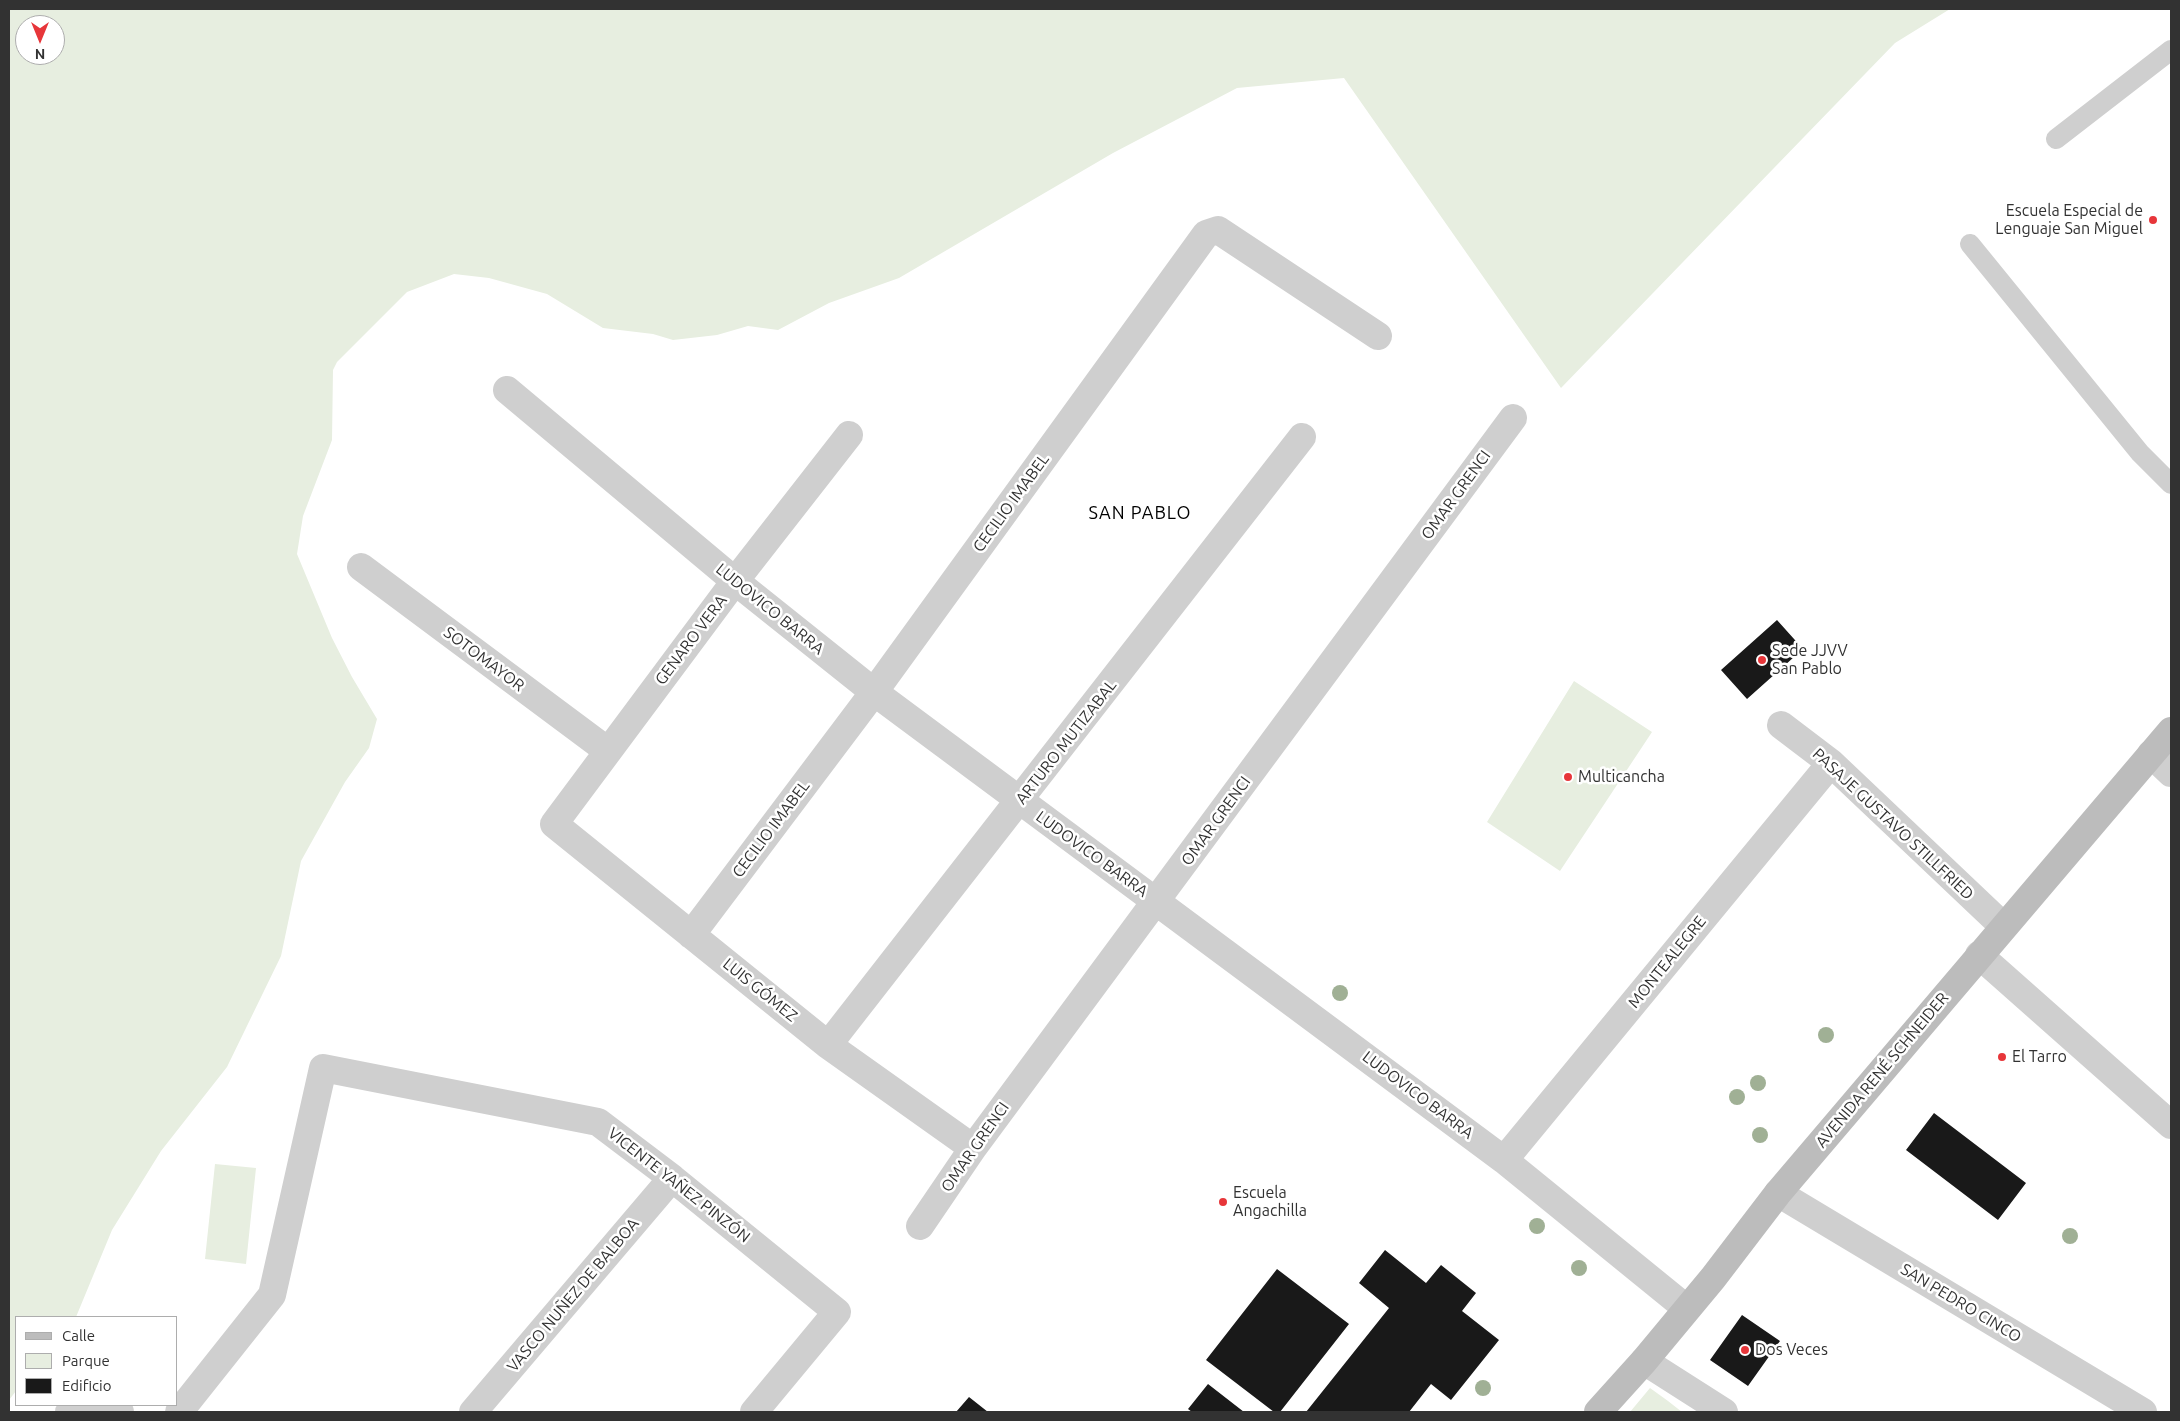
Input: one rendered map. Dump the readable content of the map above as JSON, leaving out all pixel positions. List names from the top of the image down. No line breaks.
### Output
{"streets":{"main road":["AVENIDA RENÉ SCHNEIDER"],"street":["OMAR GRENCI","CECILIO IMABEL","LUDOVICO BARRA","GENARO VERA","SOTOMAYOR","ARTURO MUTIZABAL","PASAJE GUSTAVO STILLFRIED","MONTEALEGRE","LUIS GÓMEZ","VICENTE YAÑEZ PINZÓN","VASCO NUÑEZ DE BALBOA","SAN PEDRO CINCO"]},"crossings":[["OMAR GRENCI","LUDOVICO BARRA"],["OMAR GRENCI","LUIS GÓMEZ"],["CECILIO IMABEL","LUDOVICO BARRA"],["CECILIO IMABEL","LUIS GÓMEZ"],["LUDOVICO BARRA","GENARO VERA"],["LUDOVICO BARRA","ARTURO MUTIZABAL"],["LUDOVICO BARRA","MONTEALEGRE"],["LUDOVICO BARRA","AVENIDA RENÉ SCHNEIDER"],["GENARO VERA","SOTOMAYOR"],["GENARO VERA","LUIS GÓMEZ"],["ARTURO MUTIZABAL","LUIS GÓMEZ"],["PASAJE GUSTAVO STILLFRIED","MONTEALEGRE"],["PASAJE GUSTAVO STILLFRIED","AVENIDA RENÉ SCHNEIDER"],["AVENIDA RENÉ SCHNEIDER","SAN PEDRO CINCO"],["VICENTE YAÑEZ PINZÓN","VASCO NUÑEZ DE BALBOA"]],"districts":["SAN PABLO"],"places":["Escuela Especial de Lenguaje San Miguel","Sede JJVV San Pablo","Multicancha","El Tarro","Escuela Angachilla","Dos Veces"],"legend":["Calle","Parque","Edificio"],"north":"bottom"}
